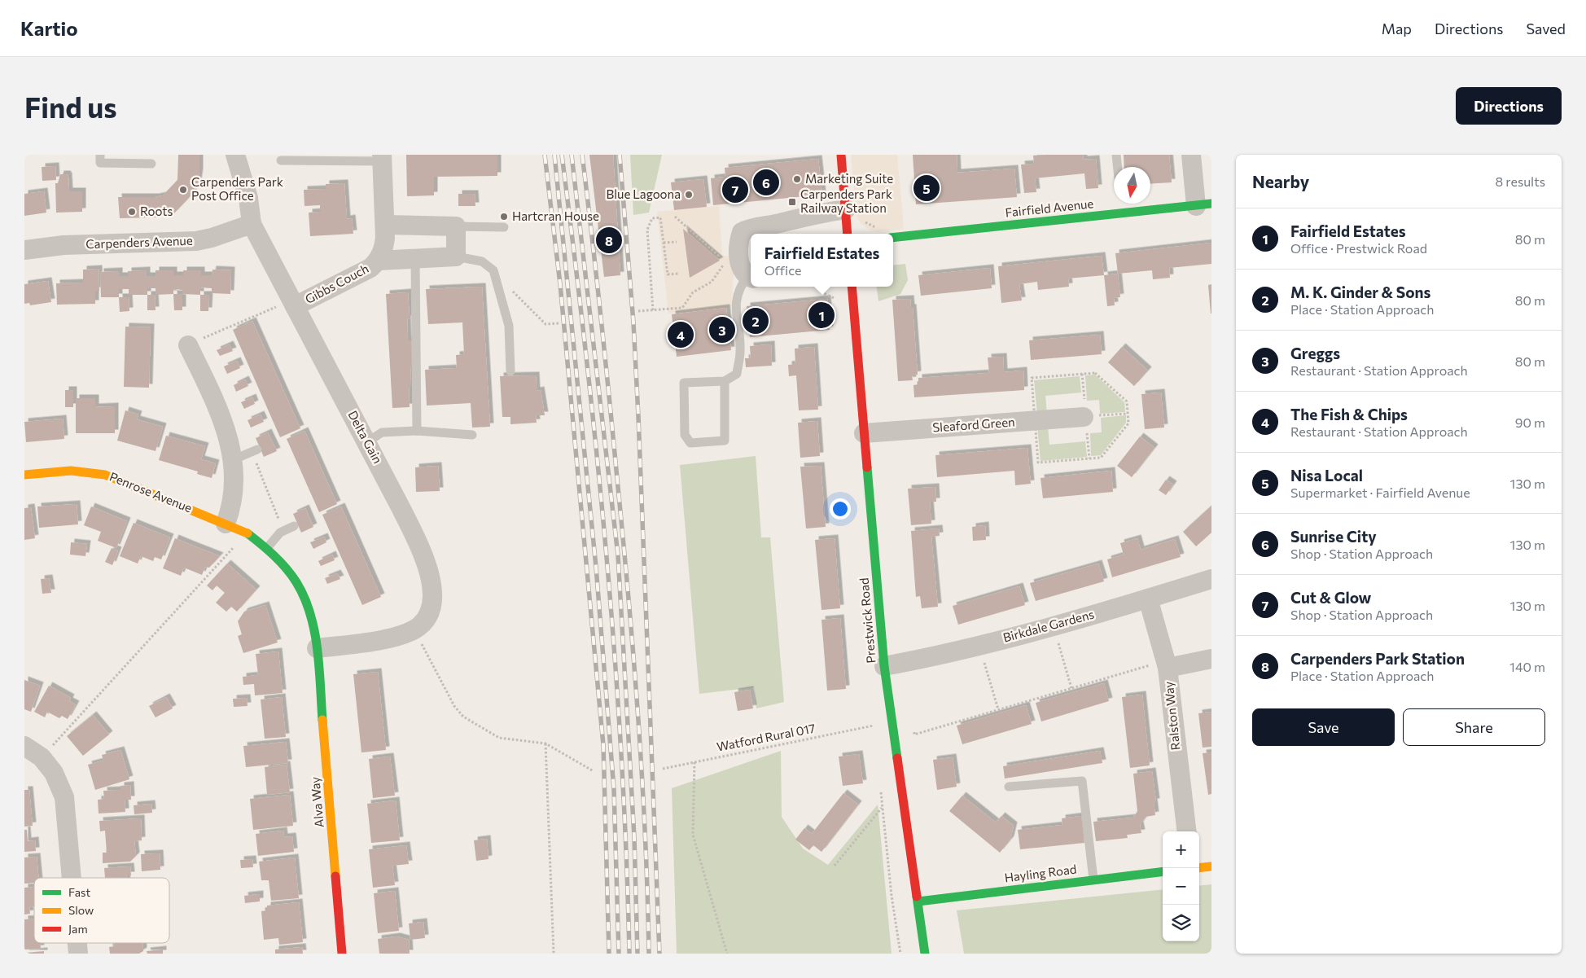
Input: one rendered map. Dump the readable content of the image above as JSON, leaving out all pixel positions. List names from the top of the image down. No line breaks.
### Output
{"streets":{"street":["Fairfield Avenue","Carpenders Avenue","Gibbs Couch","Sleaford Green","Delta Gain","Penrose Avenue","Prestwick Road","Birkdale Gardens","Ralston Way","Alva Way","Hayling Road"],"path":["Watford Rural 017"]},"crossings":[["Carpenders Avenue","Delta Gain"],["Gibbs Couch","Delta Gain"],["Sleaford Green","Prestwick Road"],["Delta Gain","Penrose Avenue"],["Delta Gain","Alva Way"],["Penrose Avenue","Alva Way"],["Prestwick Road","Birkdale Gardens"],["Prestwick Road","Hayling Road"],["Birkdale Gardens","Ralston Way"]],"places":{"other":["Marketing Suite","Carpenders Park Post Office","Blue Lagoona","Roots","Hartcran House"],"transit":["Carpenders Park Railway Station"]},"legend":["Fast","Slow","Jam"],"north":"bottom","page":{"header":"Kartio","nav":["Map","Directions","Saved"],"buttons":["Directions",["Save","Share"]],"title":"Find us","heading":["Nearby","8 results"],"pins":["6","5","7","8","1","2","3","4"],"list":[{"mark":"1","name":"Fairfield Estates","note":"Office · Prestwick Road","value":"80 m"},{"mark":"2","name":"M. K. Ginder & Sons","note":"Place · Station Approach","value":"80 m"},{"mark":"3","name":"Greggs","note":"Restaurant · Station Approach","value":"80 m"},{"mark":"4","name":"The Fish & Chips","note":"Restaurant · Station Approach","value":"90 m"},{"mark":"5","name":"Nisa Local","note":"Supermarket · Fairfield Avenue","value":"130 m"},{"mark":"6","name":"Sunrise City","note":"Shop · Station Approach","value":"130 m"},{"mark":"7","name":"Cut & Glow","note":"Shop · Station Approach","value":"130 m"},{"mark":"8","name":"Carpenders Park Station","note":"Place · Station Approach","value":"140 m"}],"popup":["Fairfield Estates","Office"],"map_buttons":["+","−"]}}
